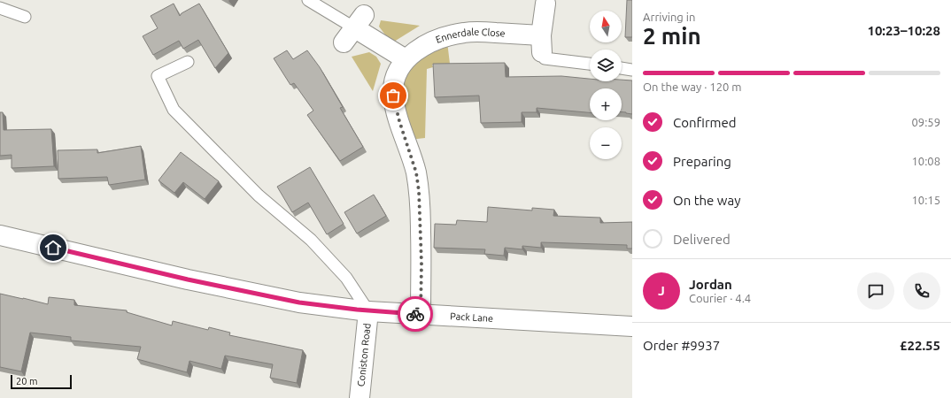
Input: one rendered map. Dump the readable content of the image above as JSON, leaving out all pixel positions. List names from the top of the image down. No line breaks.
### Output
{"streets":{"street":["Ennerdale Close","Pack Lane","Coniston Road"]},"crossings":[["Ennerdale Close","Pack Lane"],["Pack Lane","Coniston Road"]],"scale_bar":"20 m","north":"top","page":{"heading":["2 min","Arriving in","10:23–10:28"],"panel":["Jordan","Courier · 4.4","Order #9937","£22.55"],"map_buttons":["+","−"],"bar":"On the way · 120 m","list":[["Confirmed","09:59"],["Preparing","10:08"],["On the way","10:15"],"Delivered"],"round":"J","scale":"20 m"}}
